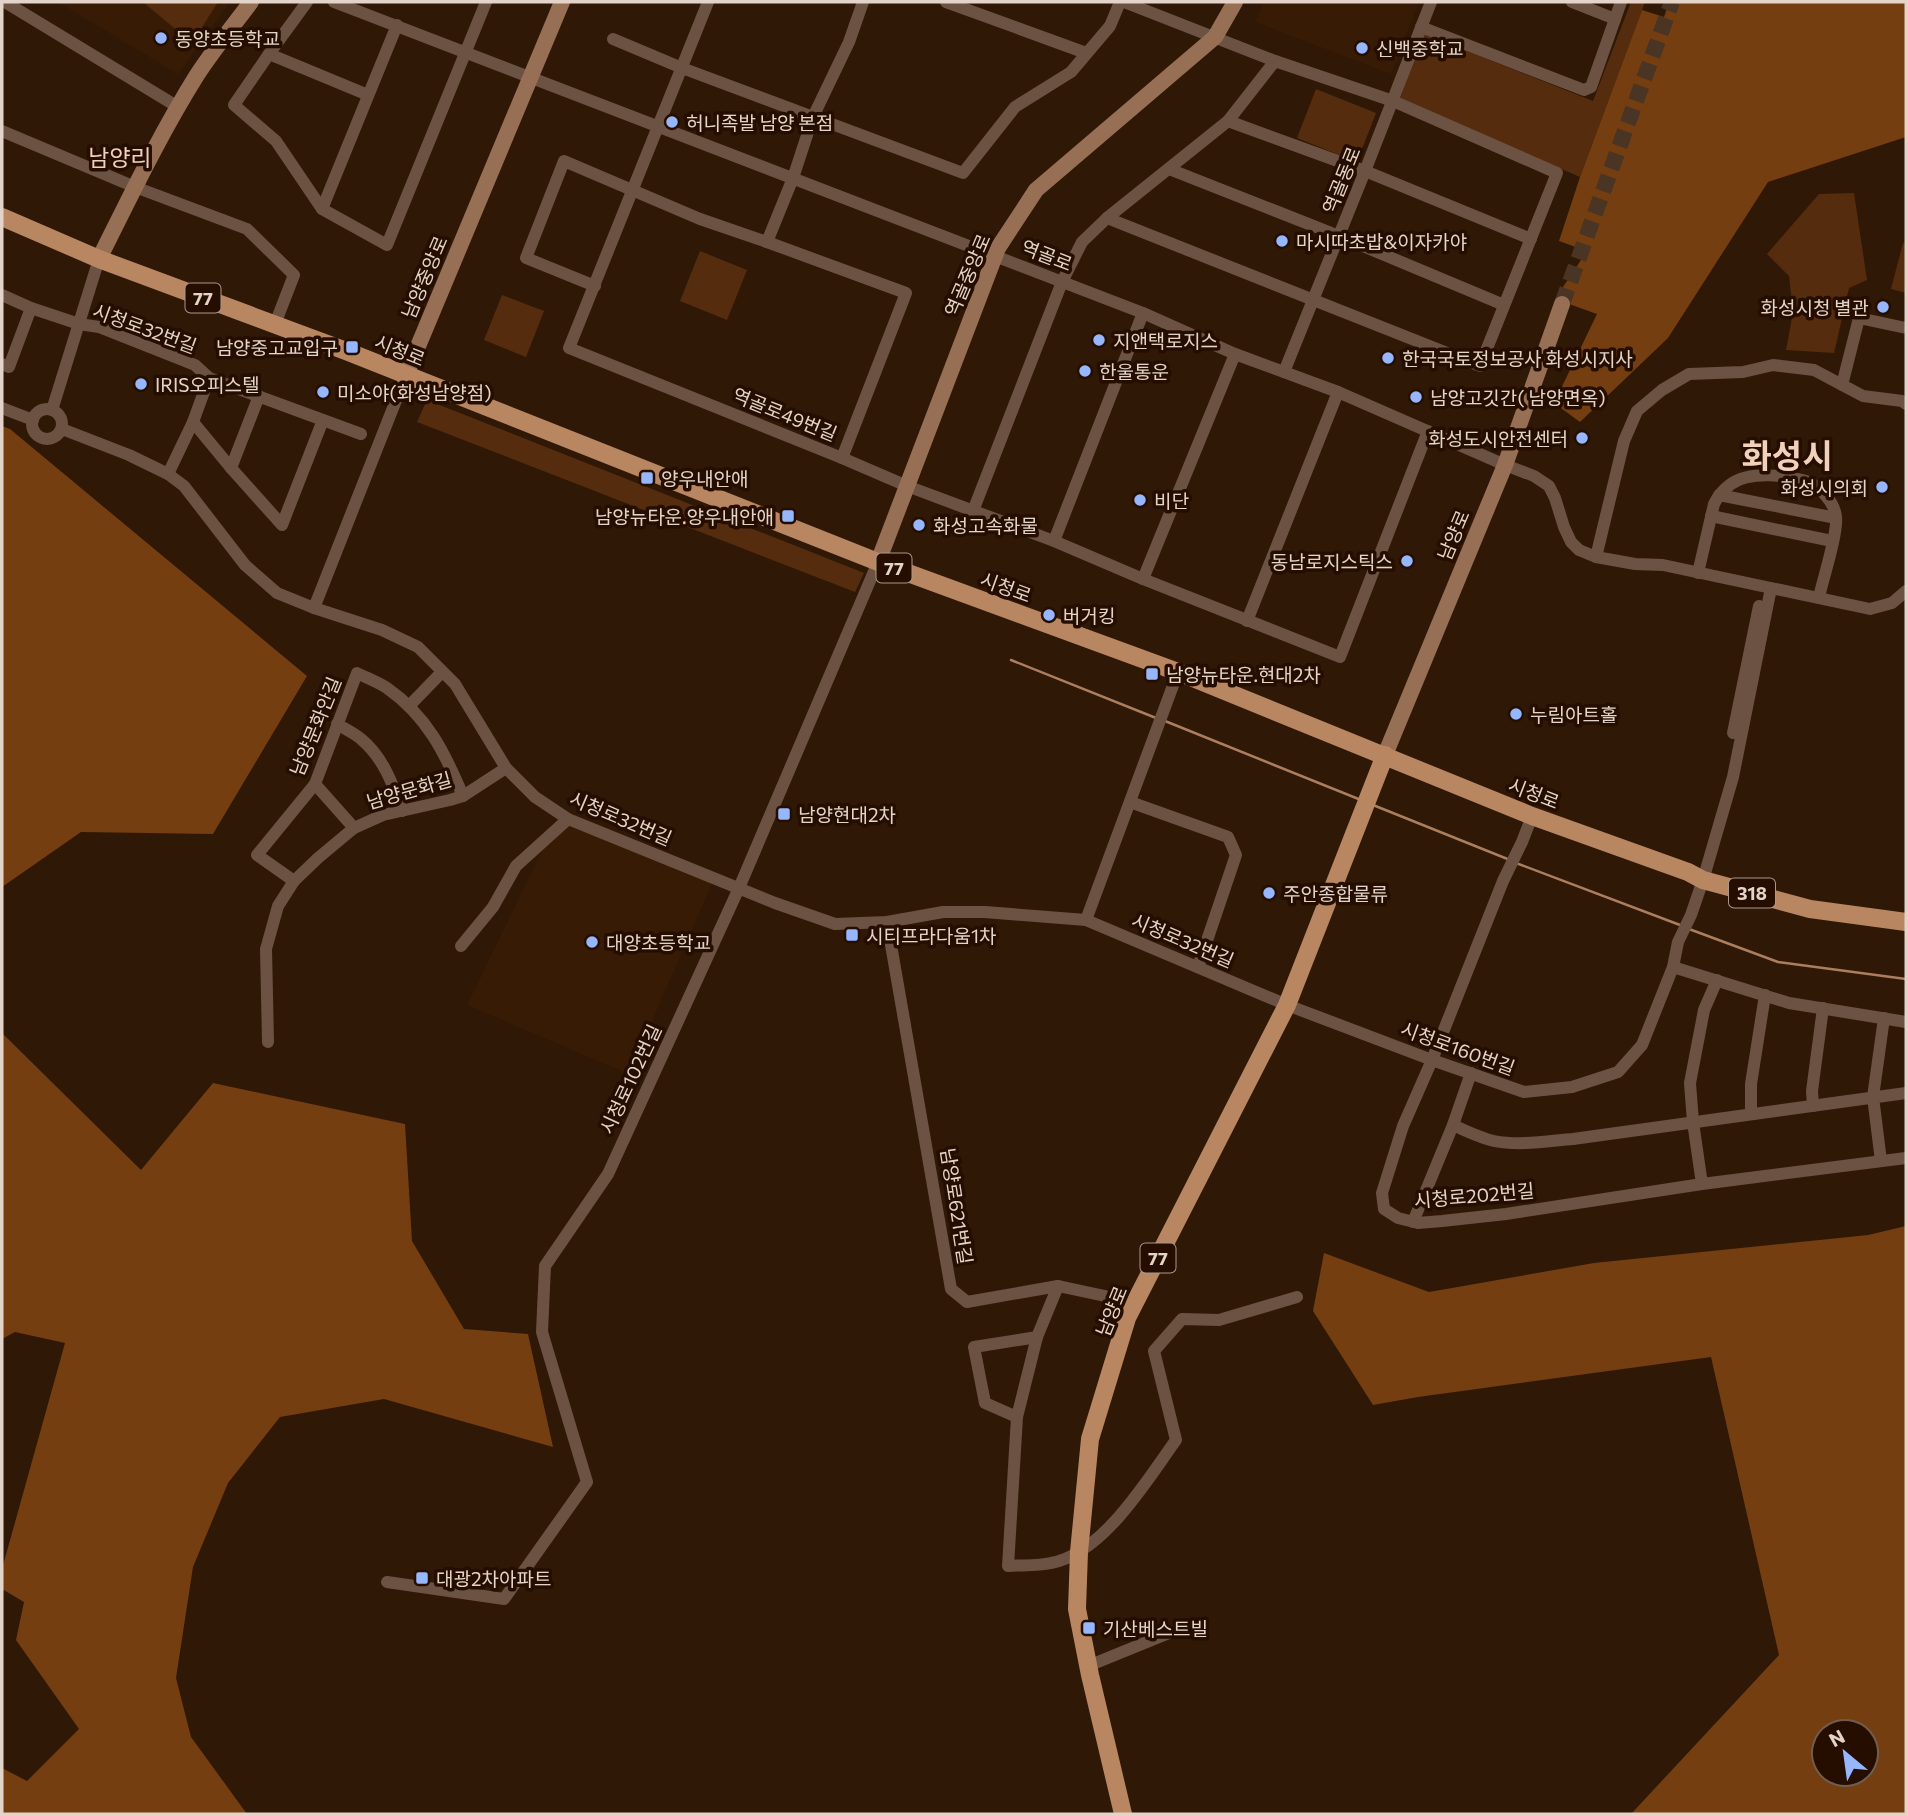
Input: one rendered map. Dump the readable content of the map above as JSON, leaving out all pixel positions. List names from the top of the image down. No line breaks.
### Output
{"streets":{"main road":["77","시청로","남양로","318"],"street":["역골동로","역골로","역골중앙로","남양중앙로","시청로32번길","역골로49번길","남양문화안길","남양문화길","시청로160번길","시청로102번길","시청로202번길","남양로621번길"]},"crossings":[["역골동로","역골로"],["역골로","역골중앙로"],["역골로","남양중앙로"],["역골로","역골로49번길"],["역골로","남양로"],["역골중앙로","시청로"],["역골중앙로","시청로102번길"],["남양중앙로","시청로32번길"],["남양중앙로","시청로"],["시청로32번길","남양로"],["시청로32번길","남양문화길"],["시청로32번길","시청로160번길"],["시청로32번길","시청로102번길"],["시청로32번길","남양로621번길"],["시청로","남양로"],["시청로","시청로160번길"],["시청로","시청로102번길"],["시청로","시청로202번길"],["남양로","시청로160번길"],["남양문화안길","남양문화길"],["시청로160번길","시청로202번길"]],"districts":["남양리","화성시"],"places":{"other":["동양초등학교","신백중학교","허니족발 남양 본점","마시따초밥&이자카야","화성시청 별관","지앤택로지스","한국국토정보공사 화성시지사","한울통운","IRIS오피스텔","미소야(화성남양점)","남양고깃간( 남양면옥)","화성도시안전센터","화성시의회","비단","화성고속화물","동남로지스틱스","버거킹","누림아트홀","주안종합물류","대양초등학교"],"transit":["남양중고교입구","양우내안애","남양뉴타운.양우내안애","남양뉴타운.현대2차","남양현대2차","시티프라다움1차","대광2차아파트","기산베스트빌"]},"north":"top left"}
